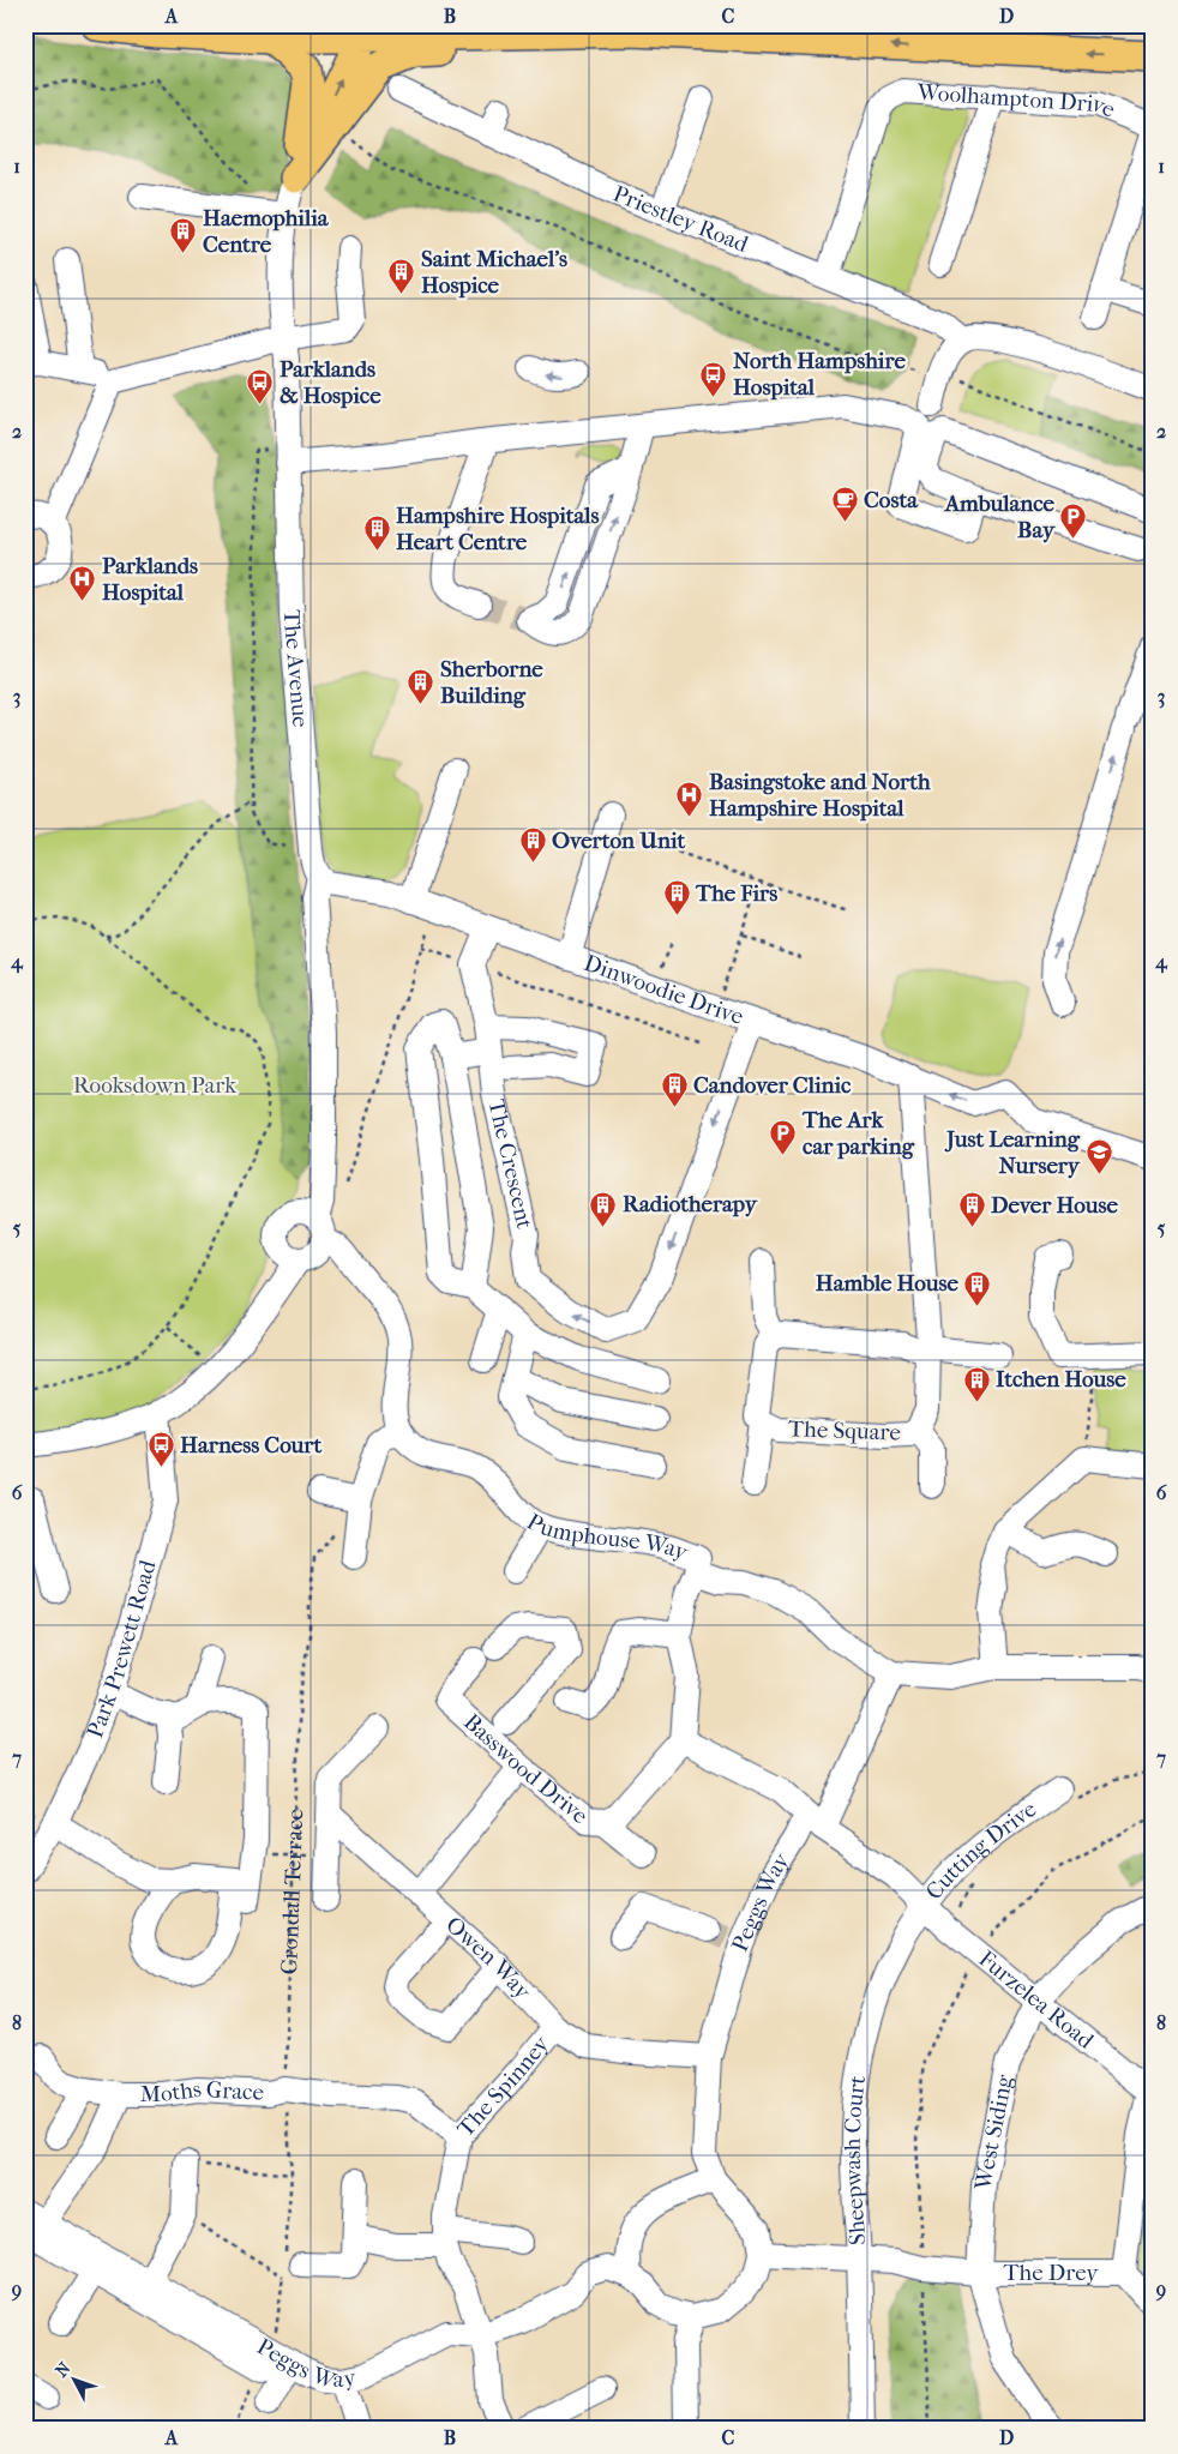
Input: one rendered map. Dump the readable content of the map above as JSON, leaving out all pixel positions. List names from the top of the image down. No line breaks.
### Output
{"streets":{"street":["Woolhampton Drive","Priestley Road","The Avenue","Dinwoodie Drive","The Crescent","The Square","Pumphouse Way","Park Prewett Road","Basswood Drive","Cutting Drive","Peggs Way","Owen Way","Furzelea Road","The Spinney","Moths Grace","West Siding","Sheepwash Court","The Drey"],"path":["Crondall Terrace"]},"crossings":[["Woolhampton Drive","Priestley Road"],["The Avenue","Dinwoodie Drive"],["Dinwoodie Drive","The Crescent"],["Pumphouse Way","Peggs Way"],["Cutting Drive","Peggs Way"],["Cutting Drive","Furzelea Road"],["Cutting Drive","Sheepwash Court"],["Crondall Terrace","Peggs Way"],["Crondall Terrace","Moths Grace"],["Peggs Way","The Spinney"],["Peggs Way","The Drey"],["Owen Way","The Spinney"],["Furzelea Road","West Siding"],["Furzelea Road","Sheepwash Court"],["West Siding","The Drey"],["Sheepwash Court","The Drey"]],"parks":["Rooksdown Park"],"places":{"building":["Haemophilia Centre","Saint Michael's Hospice","Hampshire Hospitals Heart Centre","Sherborne Building","Overton Unit","The Firs","Candover Clinic","Radiotherapy","Dever House","Hamble House","Itchen House"],"bus stop":["North Hampshire Hospital","Parklands & Hospice","Harness Court"],"cafe":["Costa"],"parking":["Ambulance Bay","The Ark car parking"],"hospital":["Parklands Hospital","Basingstoke and North Hampshire Hospital"],"school or university":["Just Learning Nursery"]},"north":"top left","grid":{"columns":["A","B","C","D"],"rows":["1","2","3","4","5","6","7","8","9"]}}
